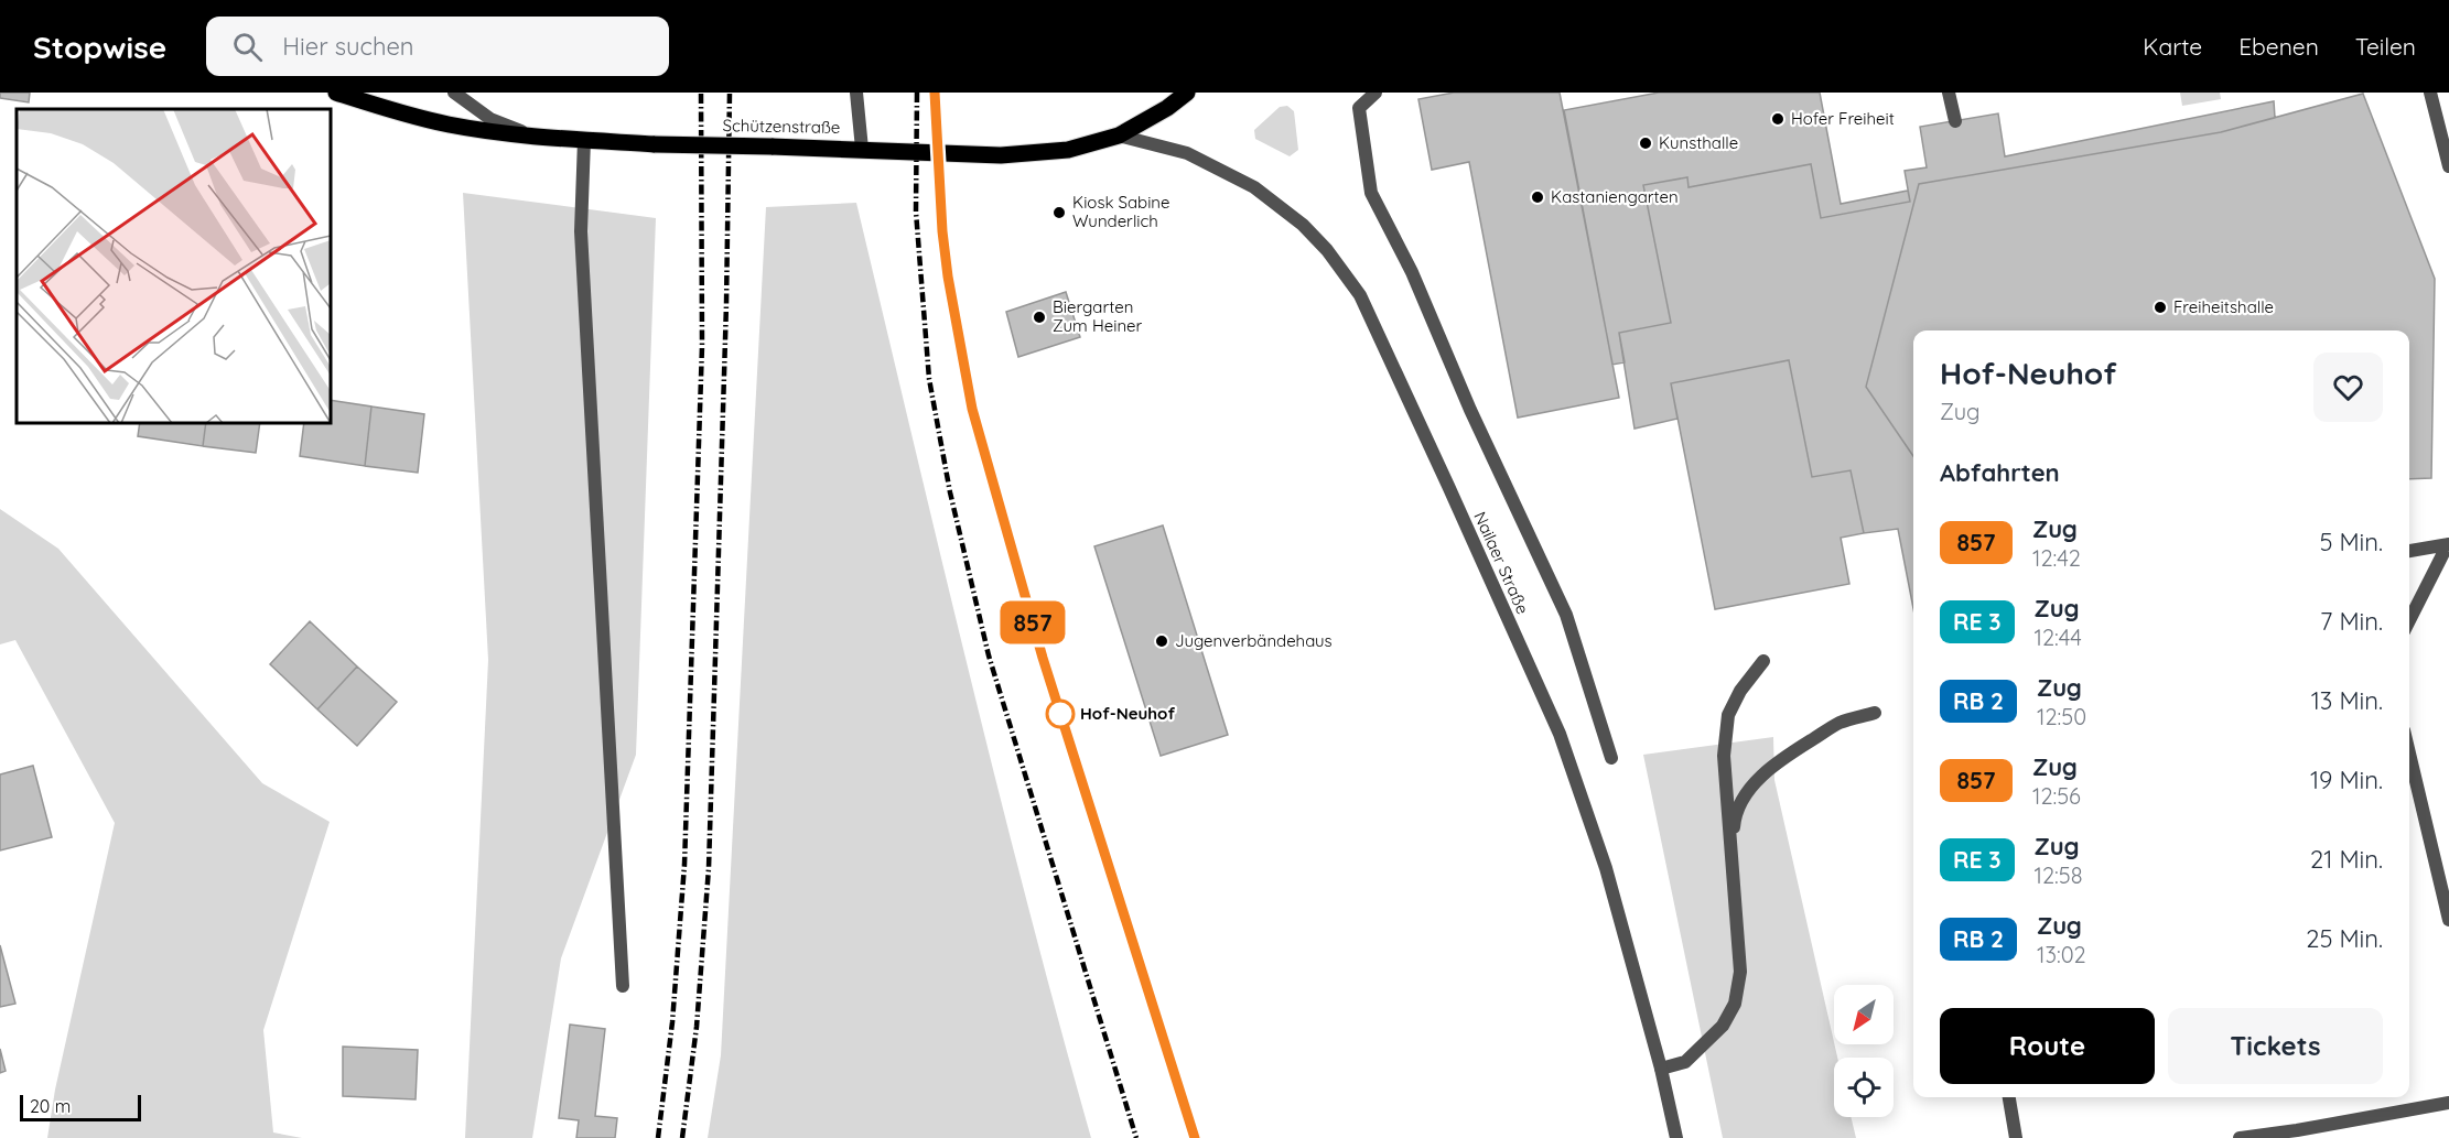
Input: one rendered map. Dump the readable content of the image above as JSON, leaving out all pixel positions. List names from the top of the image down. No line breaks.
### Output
{"streets":{"main road":["Schützenstraße"],"street":["Nailaer Straße"]},"crossings":[["Schützenstraße","Nailaer Straße"]],"places":["Hofer Freiheit","Kunsthalle","Kastaniengarten","Kiosk Sabine Wunderlich","Freiheitshalle","Biergarten Zum Heiner","Jugenverbändehaus","Hof-Neuhof"],"scale_bar":"20 m","north":"bottom left","page":{"header":"Stopwise","search":"Hier suchen","nav":["Karte","Ebenen","Teilen"],"on_map":"857","heading":[["Hof-Neuhof","Zug"],"Abfahrten"],"list":[{"mark":"857","name":"Zug","note":"12:42","value":"5 Min."},{"mark":"RE 3","name":"Zug","note":"12:44","value":"7 Min."},{"mark":"RB 2","name":"Zug","note":"12:50","value":"13 Min."},{"mark":"857","name":"Zug","note":"12:56","value":"19 Min."},{"mark":"RE 3","name":"Zug","note":"12:58","value":"21 Min."},{"mark":"RB 2","name":"Zug","note":"13:02","value":"25 Min."}],"buttons":["Route","Tickets"],"scale":"20 m"}}
